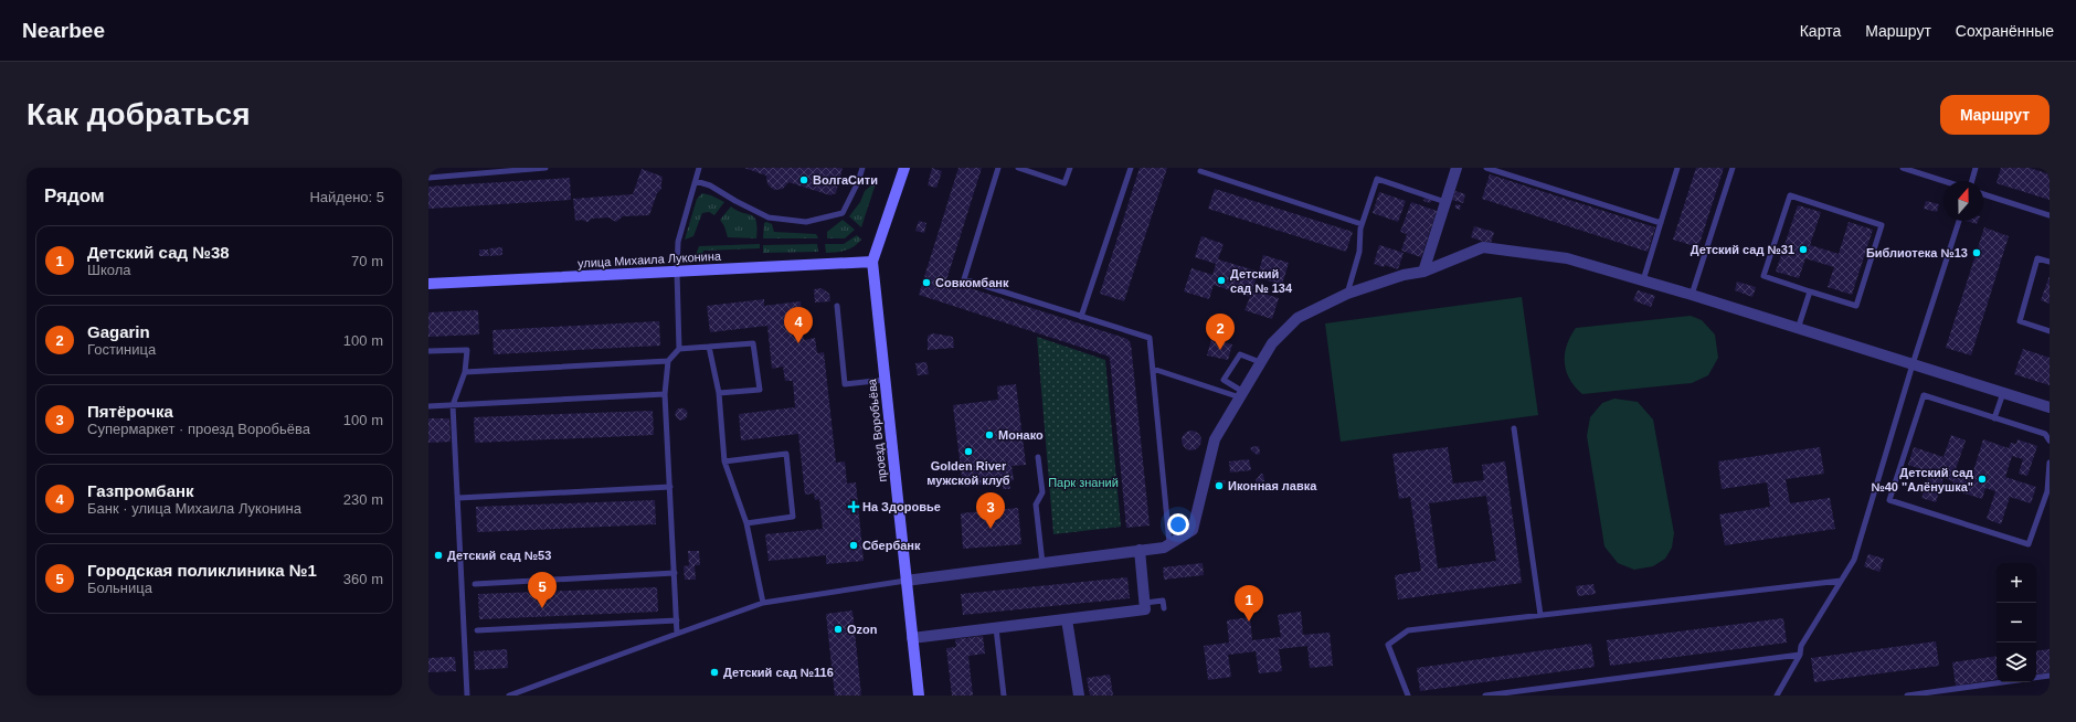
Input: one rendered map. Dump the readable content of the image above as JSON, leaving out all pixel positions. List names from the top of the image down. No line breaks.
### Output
{"streets":{"main road":["улица Михаила Луконина","проезд Воробьёва"]},"crossings":[["улица Михаила Луконина","проезд Воробьёва"]],"parks":["Парк знаний"],"places":{"other":["ВолгаСити","Детский сад №31","Библиотека №13","Детский сад № 134","Совкомбанк","Монако","Golden River мужской клуб","Детский сад №40 \"Алёнушка\"","Иконная лавка","Сбербанк","Детский сад №53","Ozon","Детский сад №116"],"health":["На Здоровье"]},"north":"top","page":{"header":"Nearbee","nav":["Карта","Маршрут","Сохранённые"],"buttons":"Маршрут","title":"Как добраться","heading":["Рядом","Найдено: 5"],"list":[{"mark":"1","name":"Детский сад №38","note":"Школа","value":"70 m"},{"mark":"2","name":"Gagarin","note":"Гостиница","value":"100 m"},{"mark":"3","name":"Пятёрочка","note":"Супермаркет · проезд Воробьёва","value":"100 m"},{"mark":"4","name":"Газпромбанк","note":"Банк · улица Михаила Луконина","value":"230 m"},{"mark":"5","name":"Городская поликлиника №1","note":"Больница","value":"360 m"}],"pins":["4","2","3","5","1"],"map_buttons":["+","−"]}}
